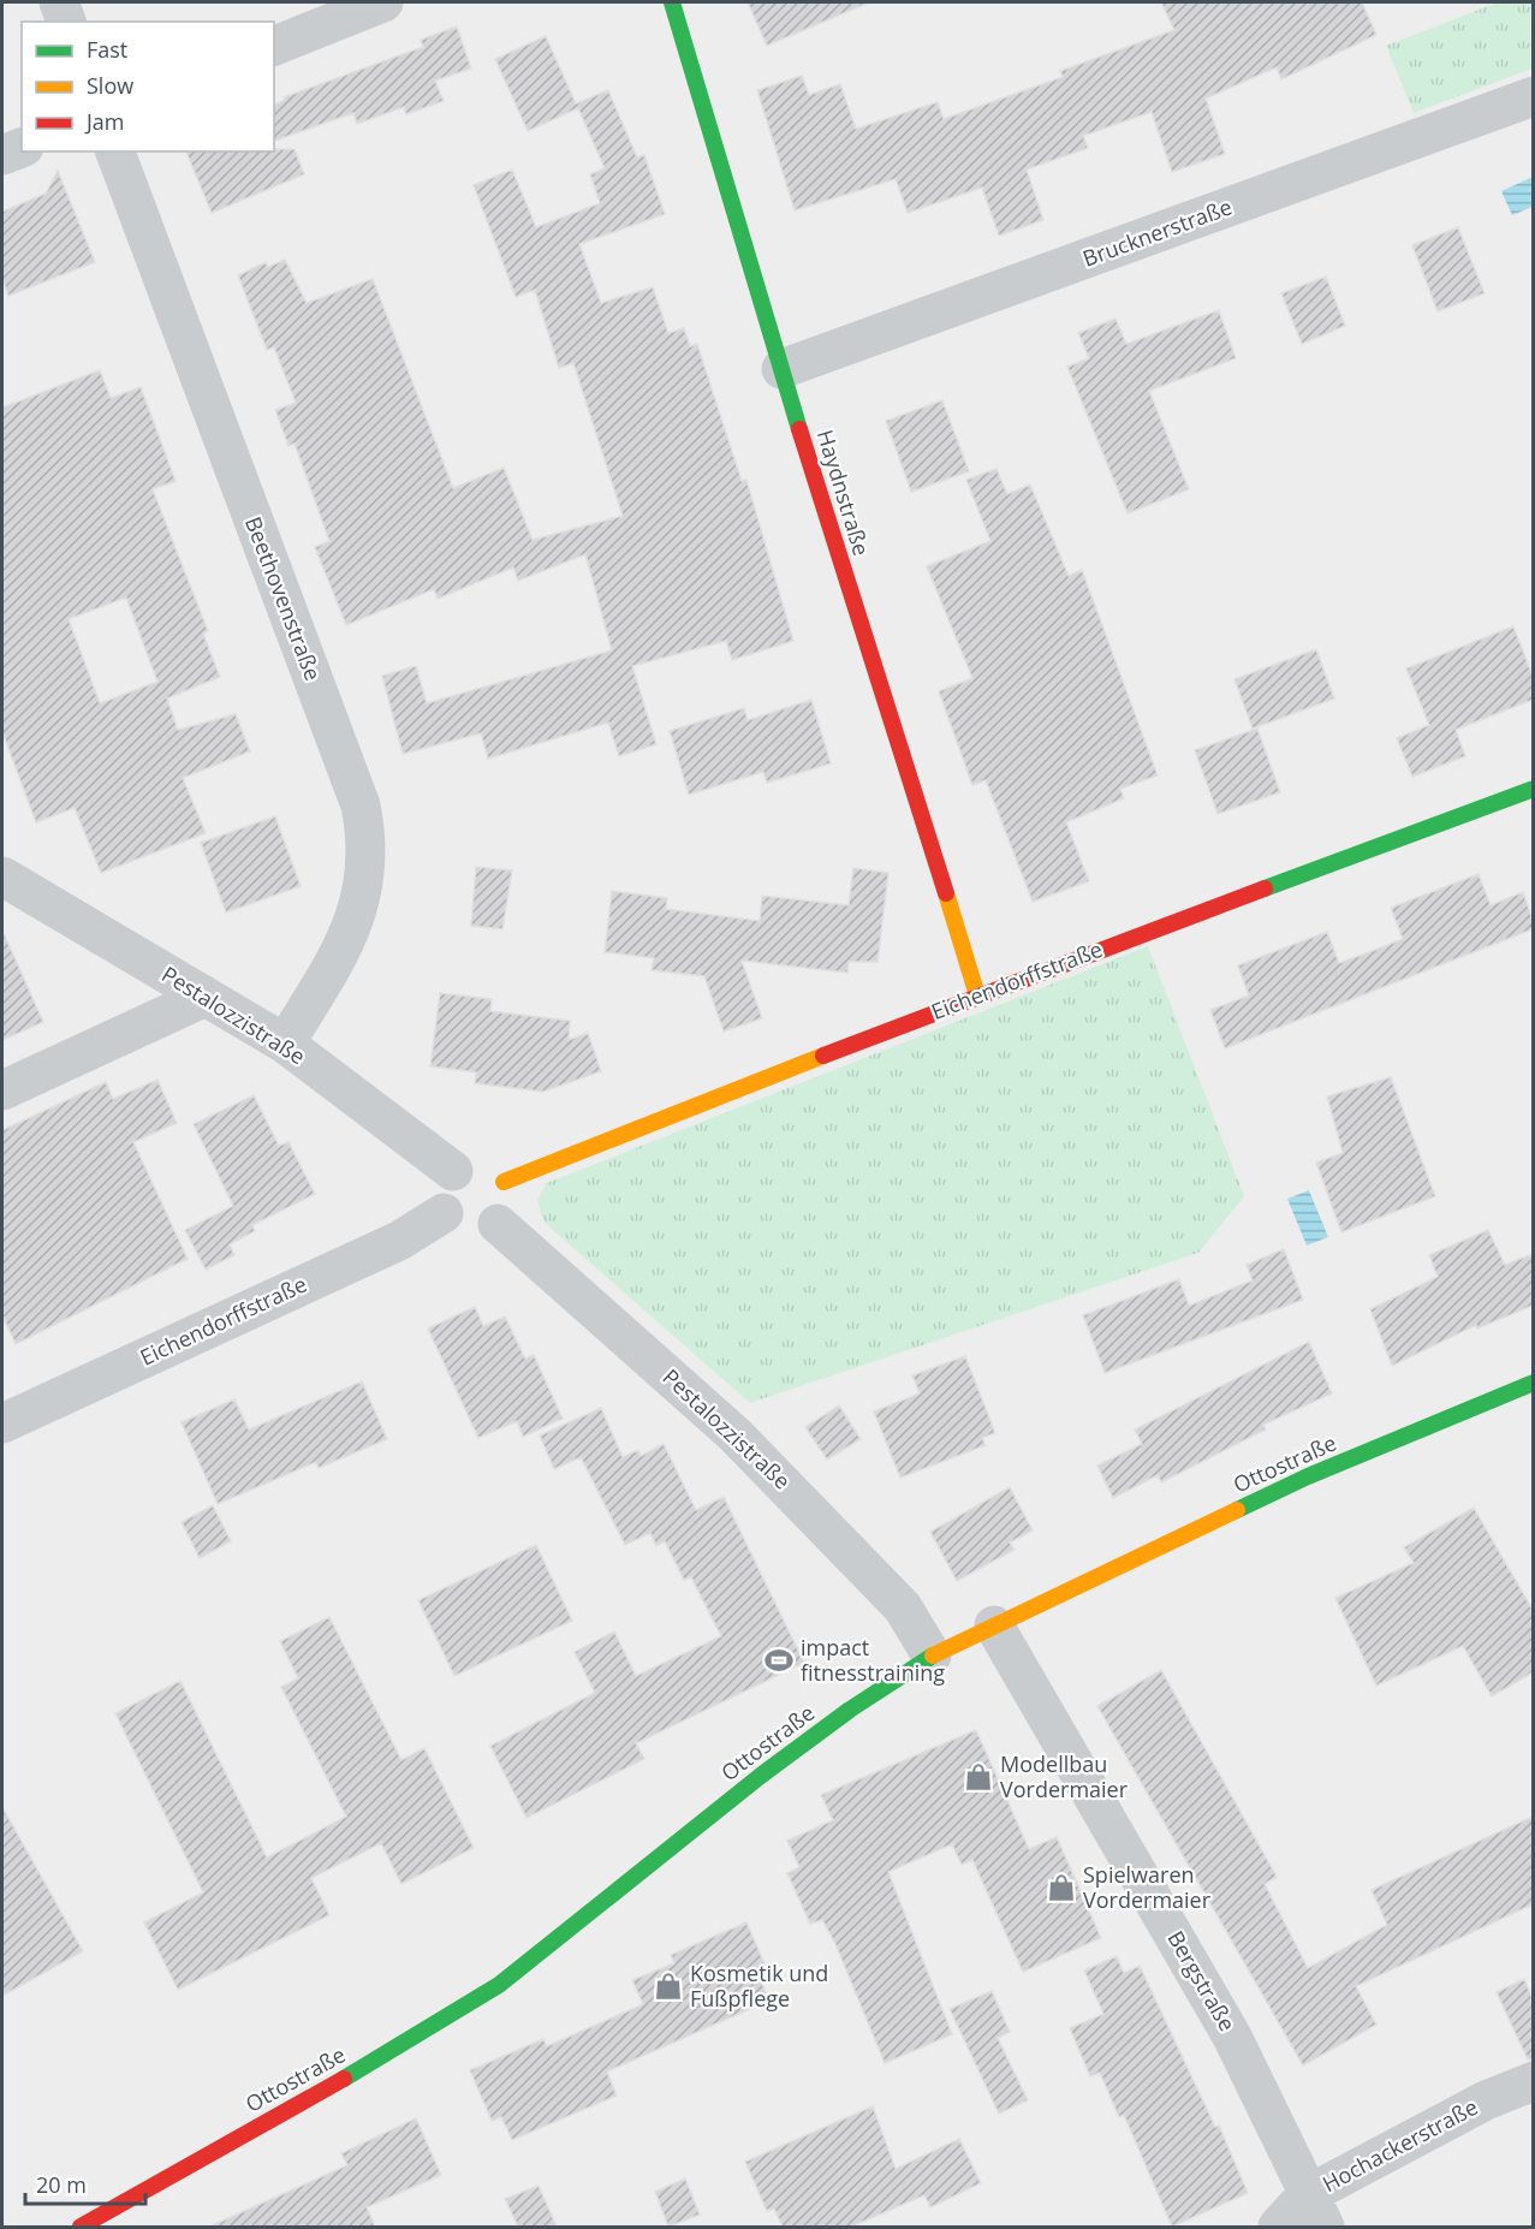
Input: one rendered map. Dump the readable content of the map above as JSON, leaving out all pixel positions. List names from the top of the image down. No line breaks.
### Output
{"streets":{"street":["Brucknerstraße","Haydnstraße","Beethovenstraße","Eichendorffstraße","Pestalozzistraße","Ottostraße","Bergstraße","Hochackerstraße"]},"crossings":[["Brucknerstraße","Haydnstraße"],["Haydnstraße","Eichendorffstraße"],["Beethovenstraße","Pestalozzistraße"],["Eichendorffstraße","Pestalozzistraße"],["Pestalozzistraße","Ottostraße"],["Ottostraße","Bergstraße"],["Bergstraße","Hochackerstraße"]],"places":{"sports":["impact fitnesstraining"],"shop":["Modellbau Vordermaier","Spielwaren Vordermaier","Kosmetik und Fußpflege"]},"legend":["Fast","Slow","Jam"],"scale_bar":"20 m"}
